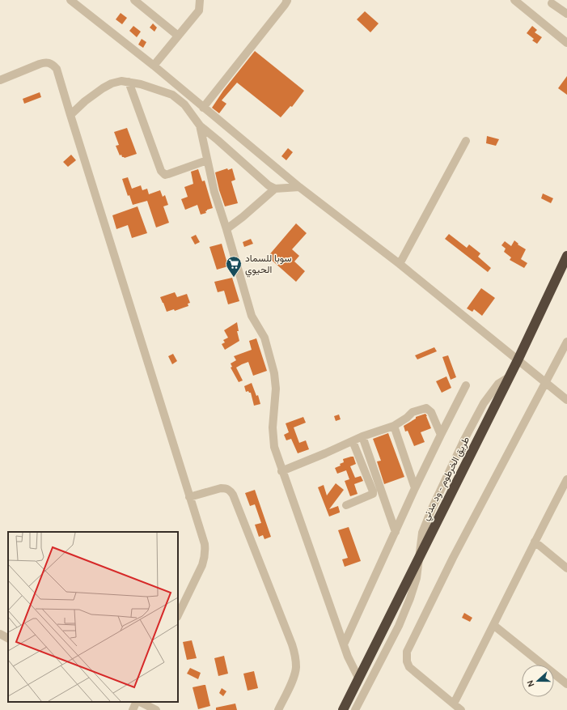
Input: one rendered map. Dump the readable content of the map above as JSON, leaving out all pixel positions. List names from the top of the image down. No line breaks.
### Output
{"streets":{"highway":["طريق الخرطوم - ود مدني"]},"places":{"supermarket":["سوبا للسماد الحيوي"]},"north":"left"}
